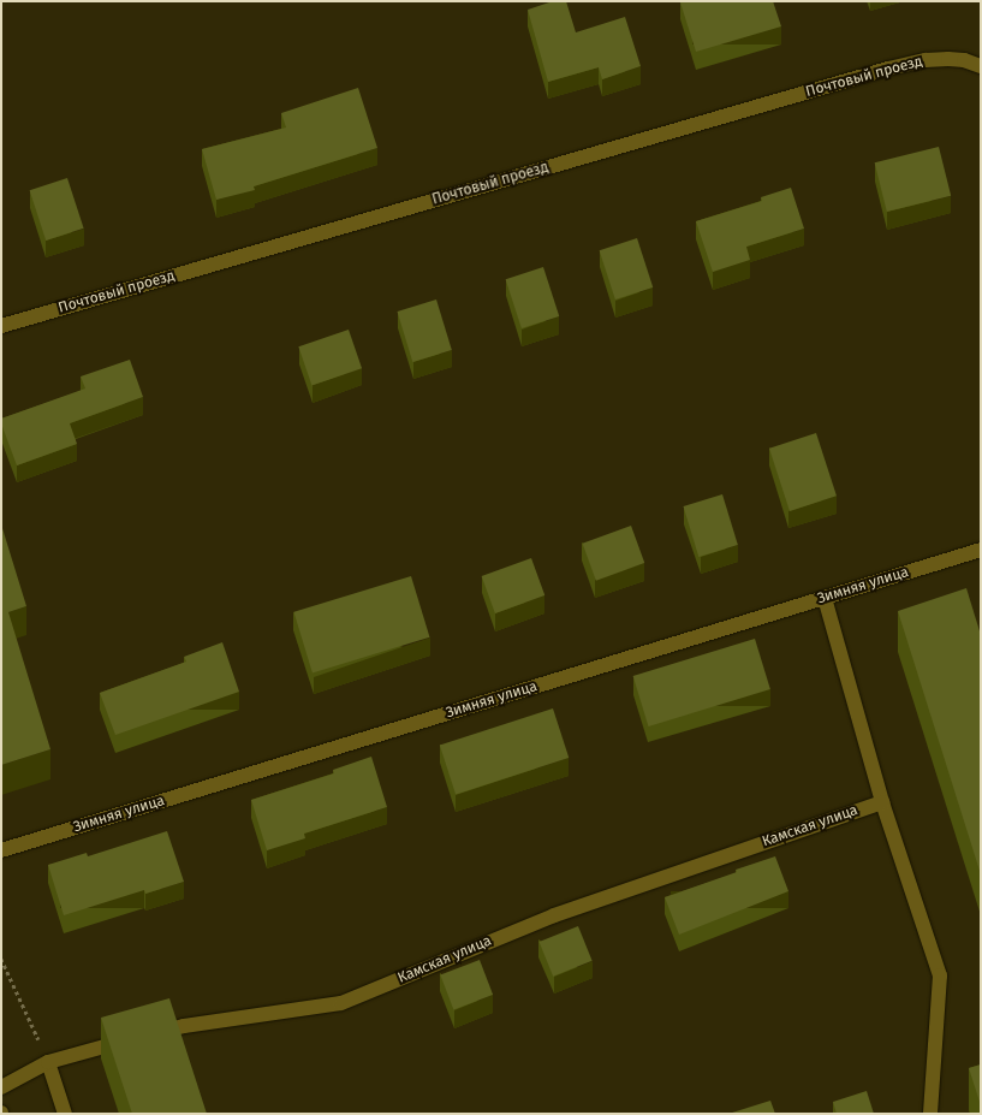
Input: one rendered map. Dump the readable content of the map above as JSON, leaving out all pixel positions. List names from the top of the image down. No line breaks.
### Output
{"streets":{"street":["Почтовый проезд","Зимняя улица","Камская улица"]}}
